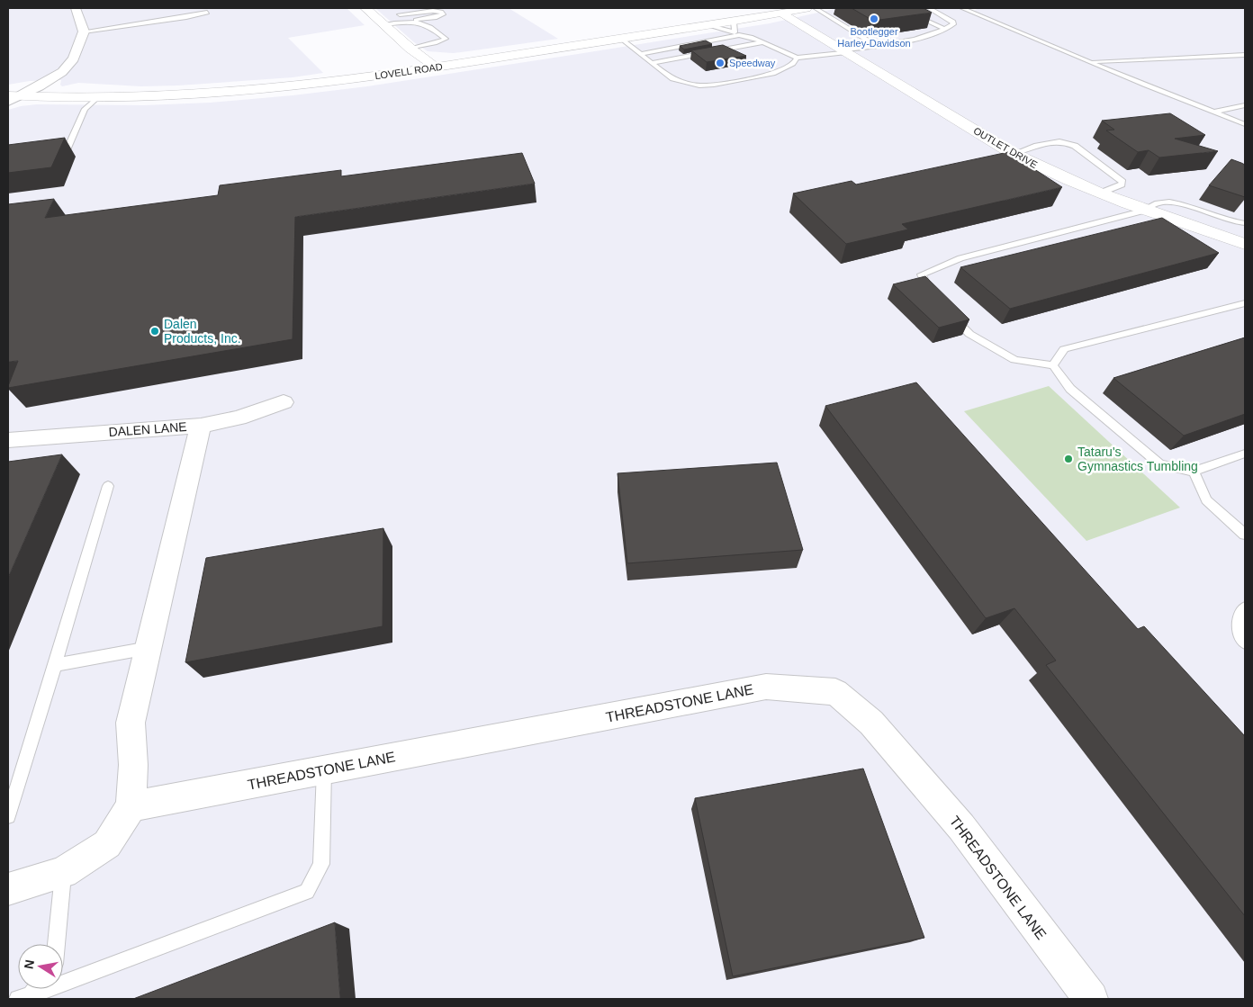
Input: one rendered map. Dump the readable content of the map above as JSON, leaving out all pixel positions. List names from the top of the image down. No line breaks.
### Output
{"streets":{"main road":["LOVELL ROAD","OUTLET DRIVE"],"street":["DALEN LANE","THREADSTONE LANE"]},"crossings":[["LOVELL ROAD","OUTLET DRIVE"]],"places":["Bootlegger Harley-Davidson","Speedway","Dalen Products, Inc.","Tataru's Gymnastics Tumbling"],"north":"left"}
